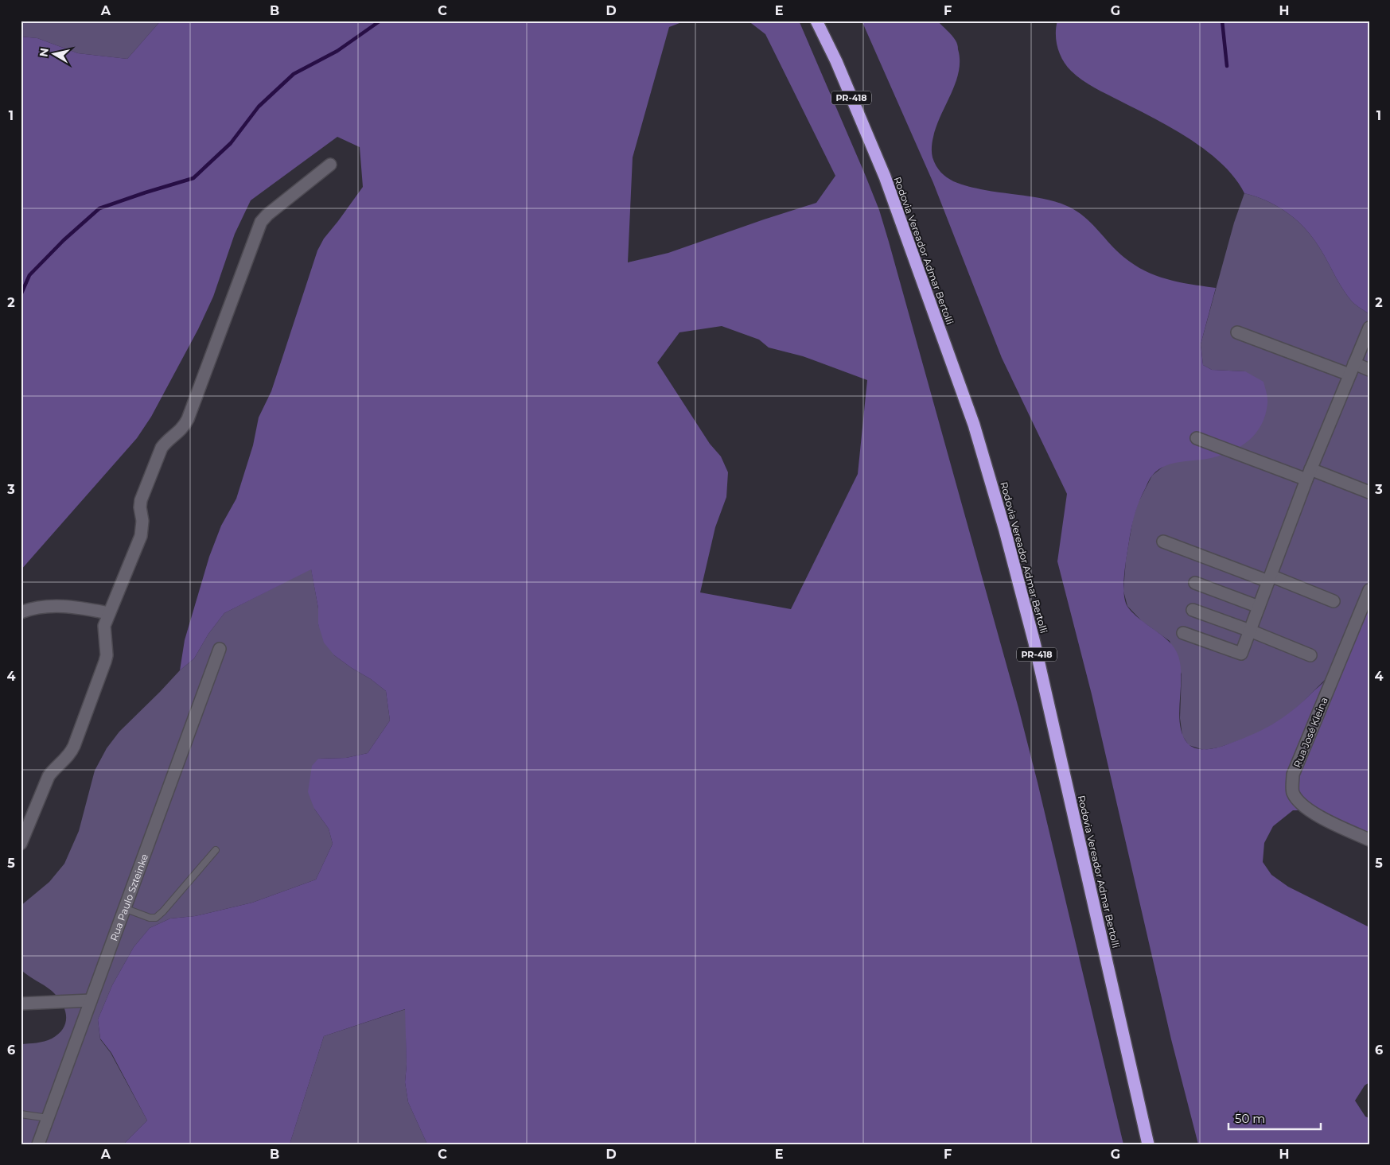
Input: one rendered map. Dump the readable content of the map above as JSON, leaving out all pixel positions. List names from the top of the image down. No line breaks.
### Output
{"streets":{"highway":["PR-418","Rodovia Vereador Admar Bertolli"],"street":["Rua José Kleina","Rua Paulo Szteinke"]},"scale_bar":"50 m","north":"left","grid":{"columns":["A","B","C","D","E","F","G","H"],"rows":["1","2","3","4","5","6"]}}
